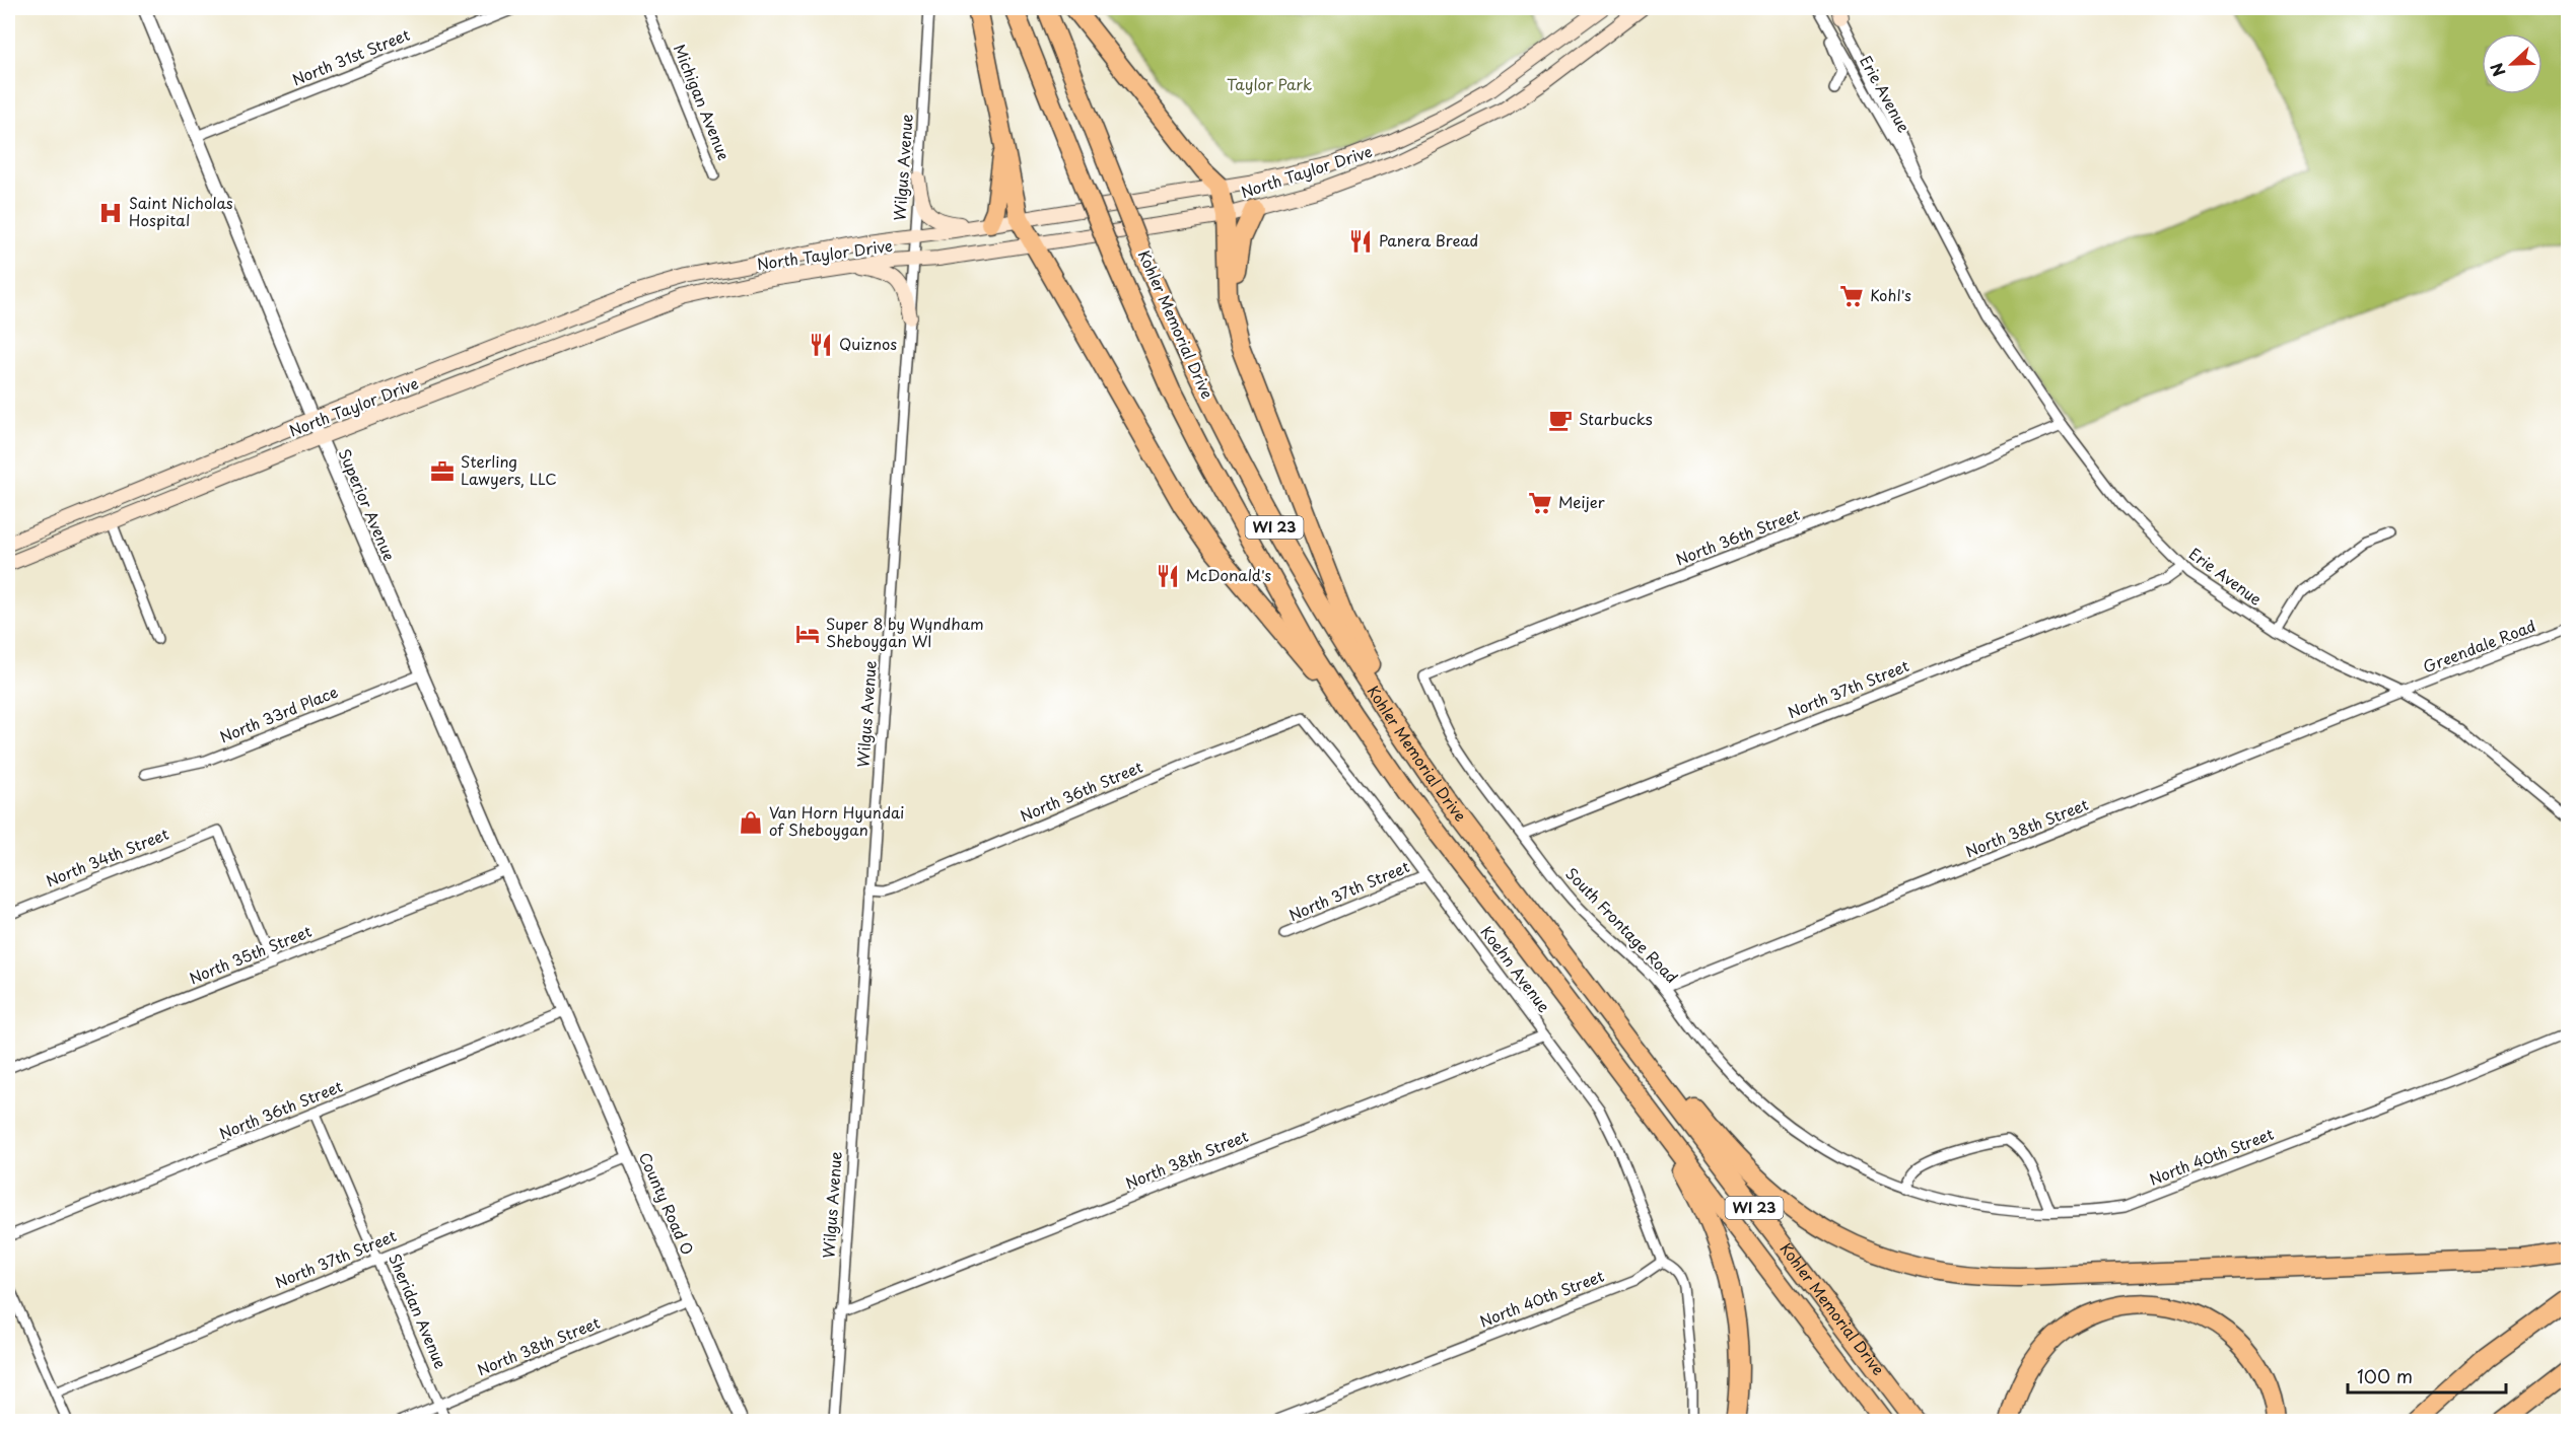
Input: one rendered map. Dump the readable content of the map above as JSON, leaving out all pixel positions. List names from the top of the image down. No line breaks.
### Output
{"streets":{"highway":["Kohler Memorial Drive","WI 23"],"main road":["North Taylor Drive"],"street":["North 31st Street","Erie Avenue","Michigan Avenue","Wilgus Avenue","Superior Avenue","North 36th Street","Greendale Road","North 37th Street","North 33rd Place","North 38th Street","North 34th Street","South Frontage Road","North 35th Street","Koehn Avenue","North 40th Street","County Road O","Sheridan Avenue"]},"crossings":[["North 31st Street","Superior Avenue"],["Erie Avenue","North 36th Street"],["Erie Avenue","Greendale Road"],["Erie Avenue","North 37th Street"],["Erie Avenue","North 38th Street"],["Wilgus Avenue","North Taylor Drive"],["Wilgus Avenue","North 36th Street"],["Wilgus Avenue","North 38th Street"],["North Taylor Drive","Superior Avenue"],["Superior Avenue","North 36th Street"],["Superior Avenue","North 33rd Place"],["Superior Avenue","North 35th Street"],["Superior Avenue","County Road O"],["North 36th Street","South Frontage Road"],["North 36th Street","Koehn Avenue"],["North 36th Street","County Road O"],["North 36th Street","Sheridan Avenue"],["Greendale Road","North 38th Street"],["North 37th Street","South Frontage Road"],["North 37th Street","Koehn Avenue"],["North 37th Street","County Road O"],["North 37th Street","Sheridan Avenue"],["North 38th Street","South Frontage Road"],["North 38th Street","Koehn Avenue"],["North 38th Street","County Road O"],["North 38th Street","Sheridan Avenue"],["North 34th Street","North 35th Street"],["South Frontage Road","North 40th Street"],["Koehn Avenue","North 40th Street"]],"parks":["Taylor Park"],"places":{"hospital":["Saint Nicholas Hospital"],"restaurant":["Panera Bread","Quiznos","McDonald's"],"supermarket":["Kohl's","Meijer"],"cafe":["Starbucks"],"office":["Sterling Lawyers, LLC"],"hotel":["Super 8 by Wyndham Sheboygan WI"],"shop":["Van Horn Hyundai of Sheboygan"]},"scale_bar":"100 m","north":"left"}
